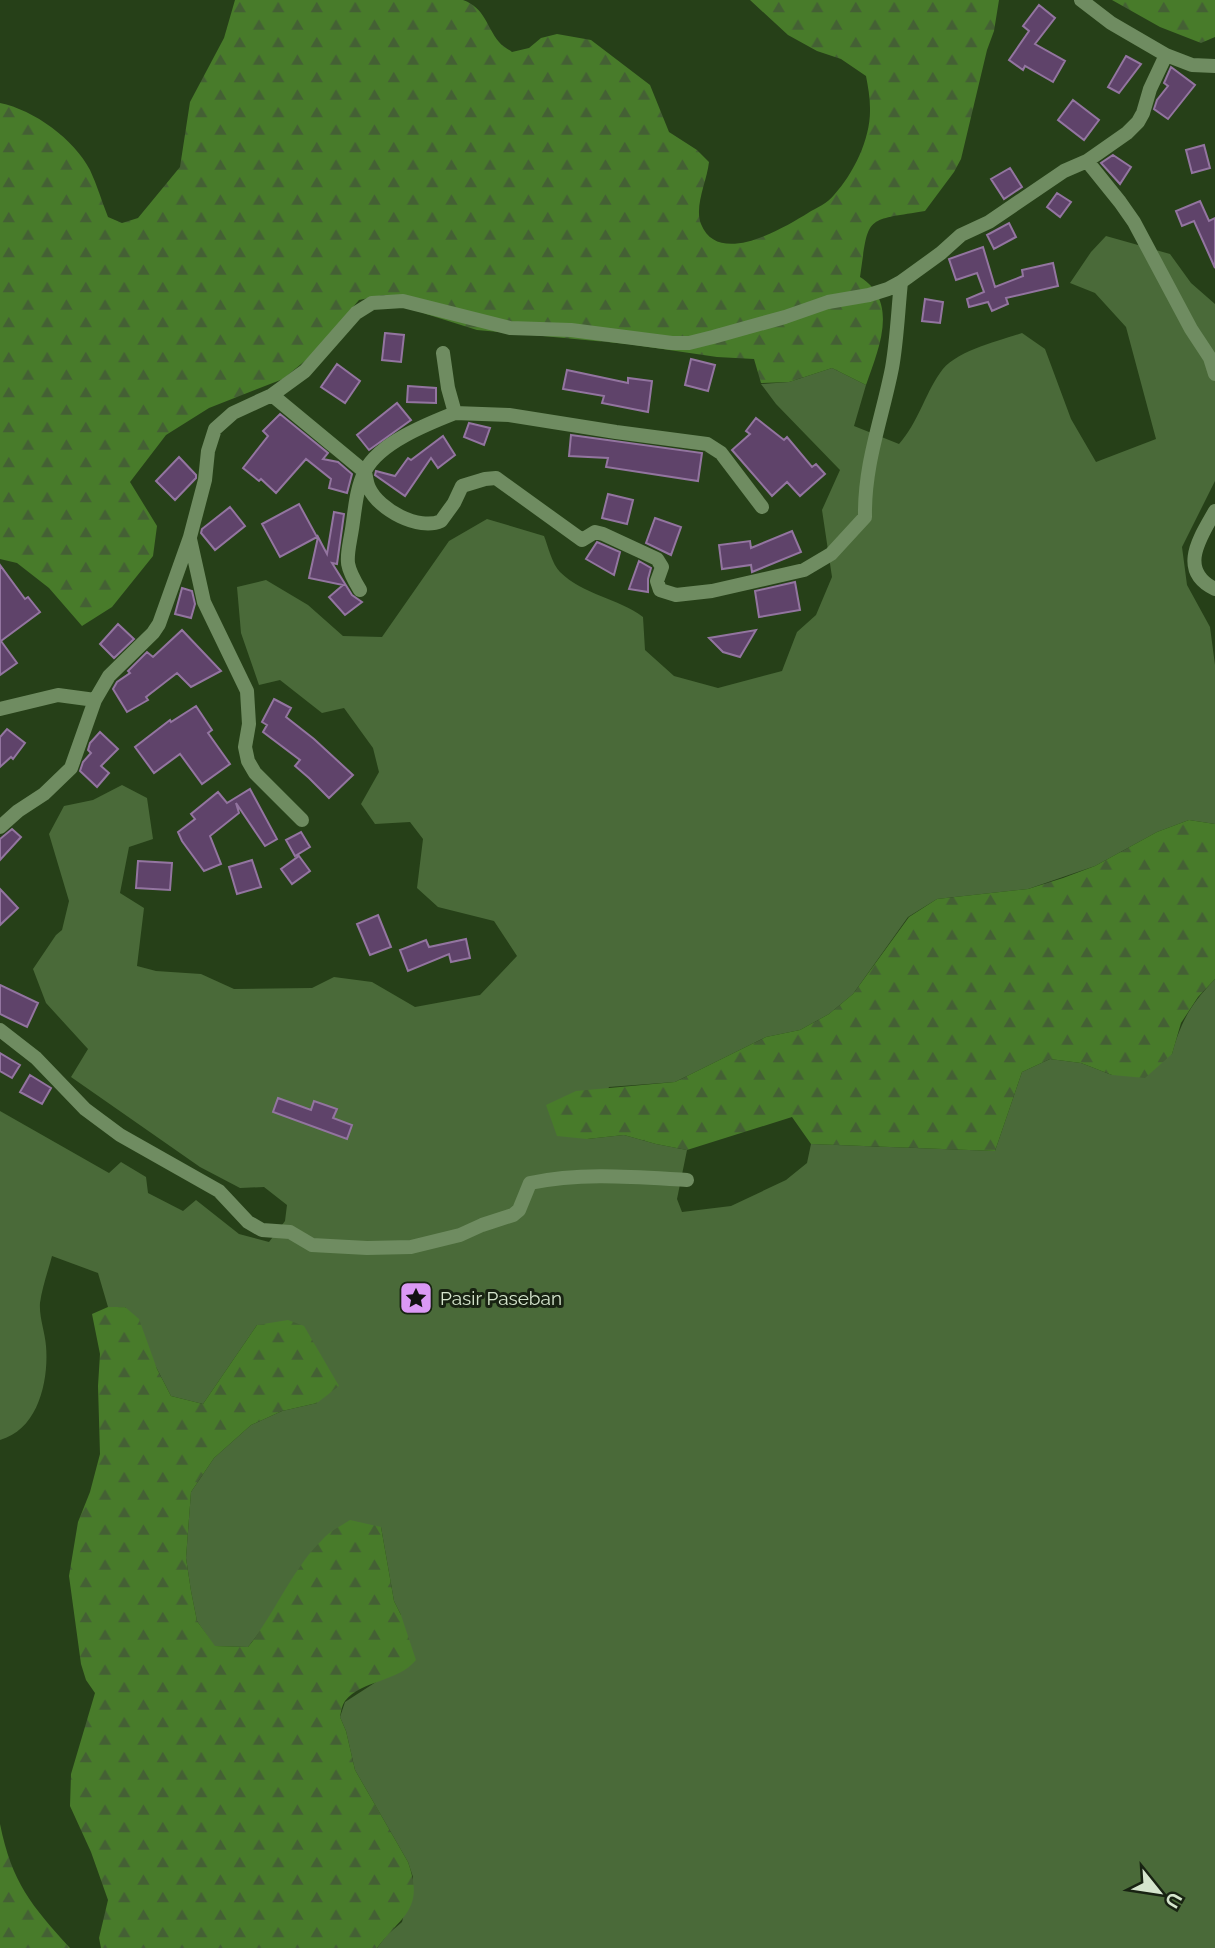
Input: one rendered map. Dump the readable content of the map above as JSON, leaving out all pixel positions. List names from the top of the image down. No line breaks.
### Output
{"places":{"place":["Pasir Paseban"]},"north":"bottom right"}
